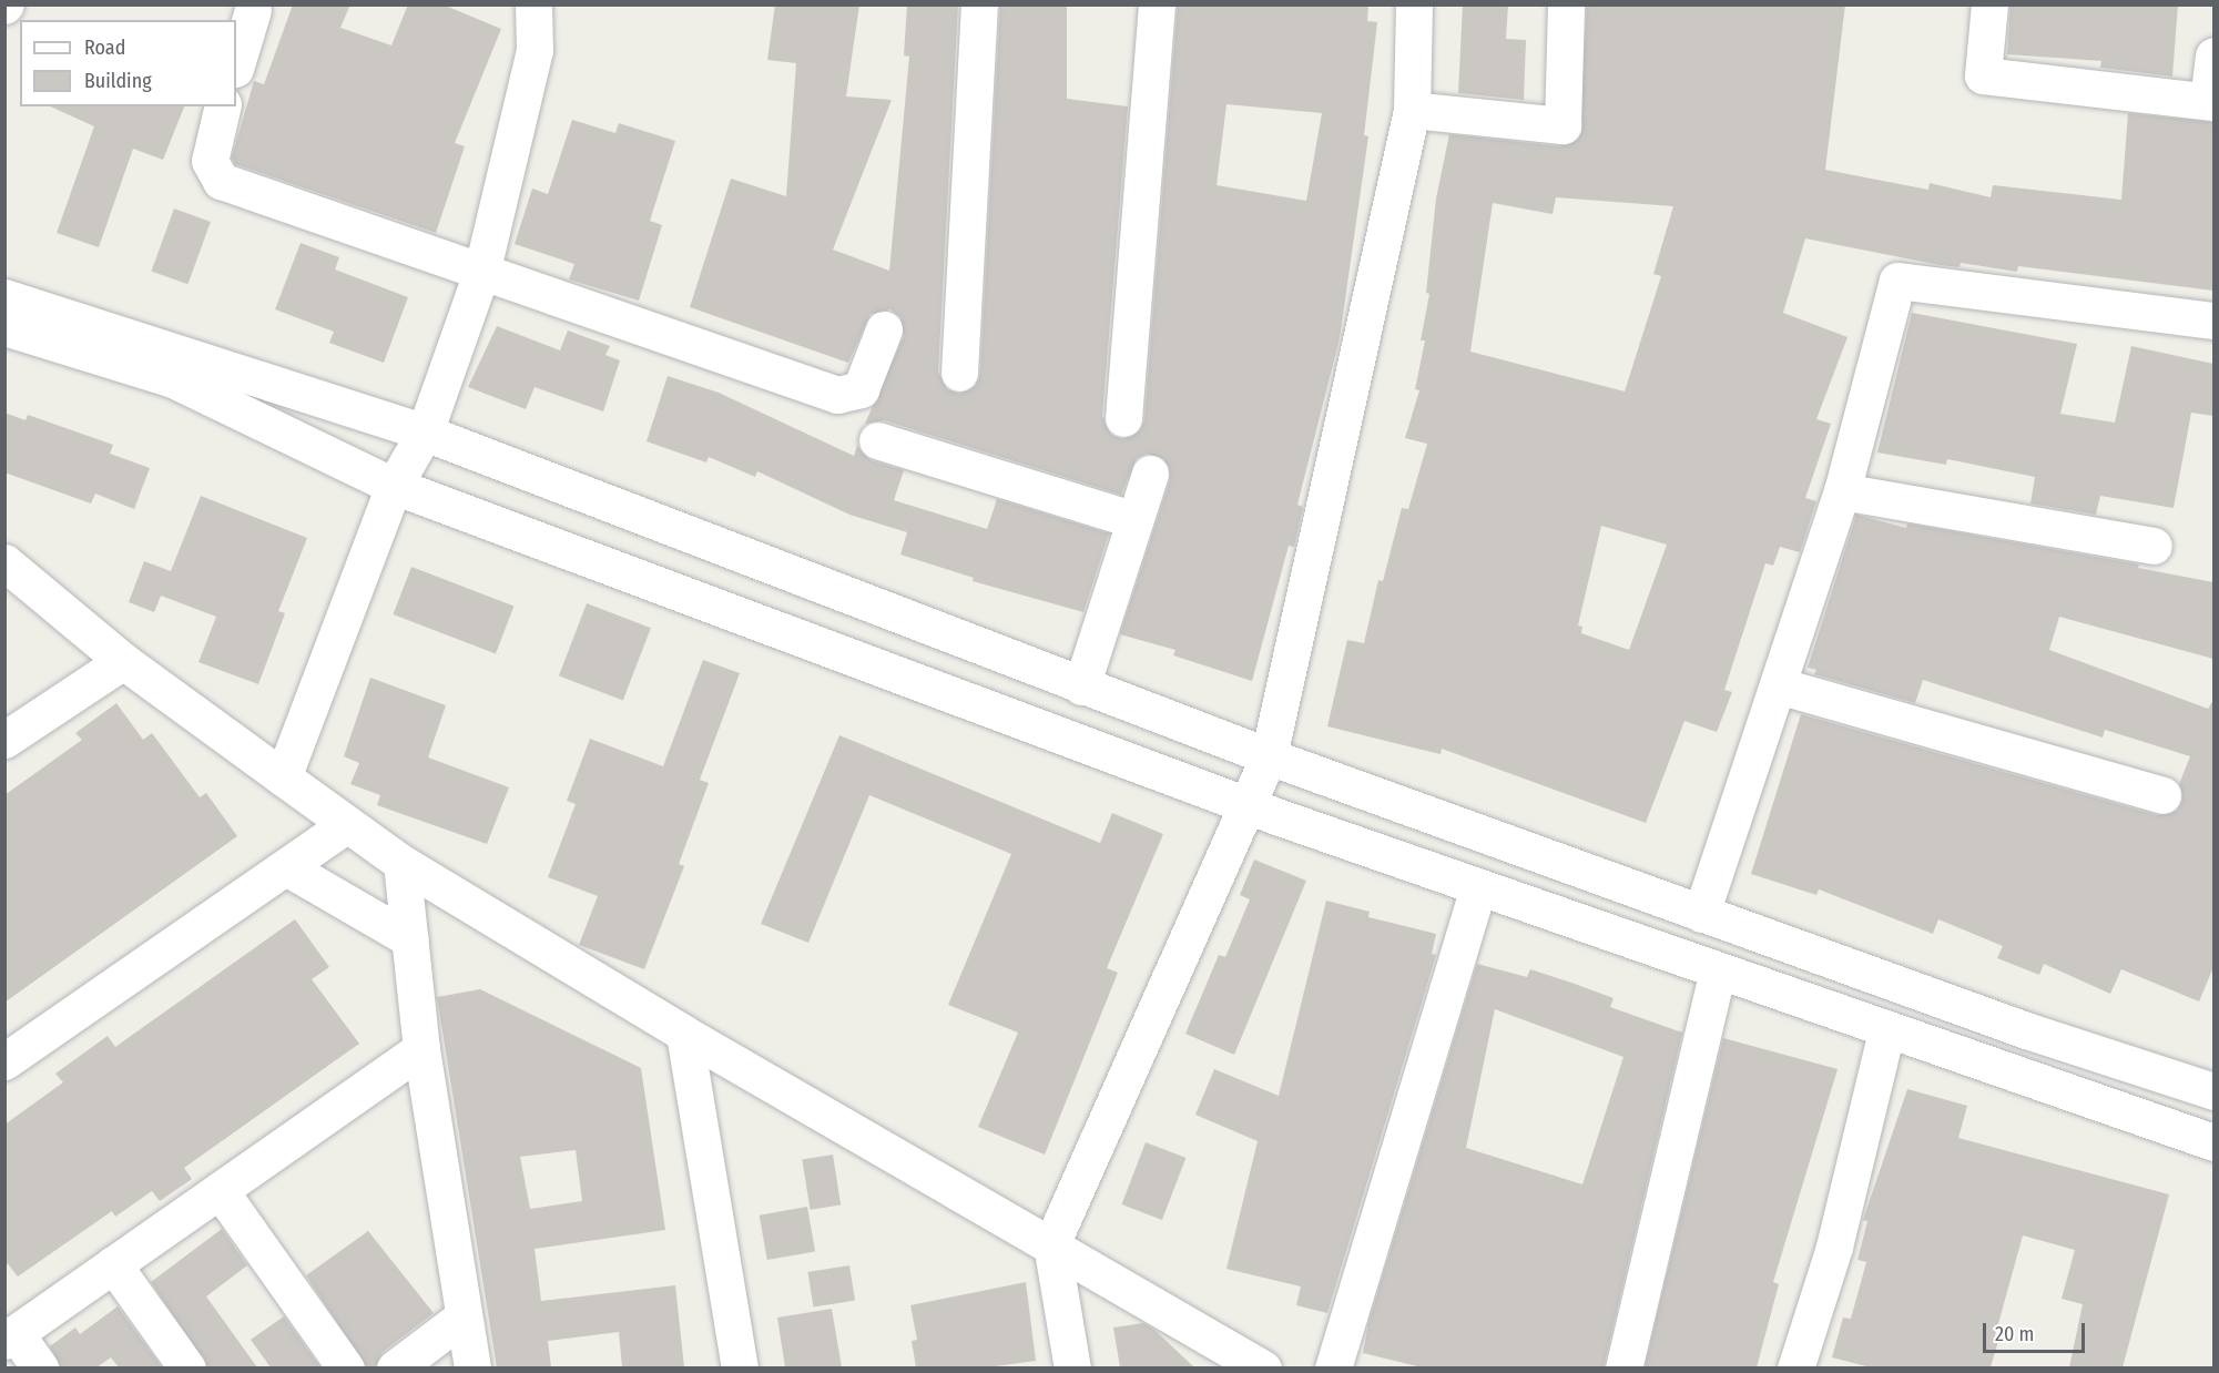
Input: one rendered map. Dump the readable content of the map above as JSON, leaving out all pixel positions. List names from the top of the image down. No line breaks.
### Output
{"legend":["Road","Building"],"scale_bar":"20 m"}
